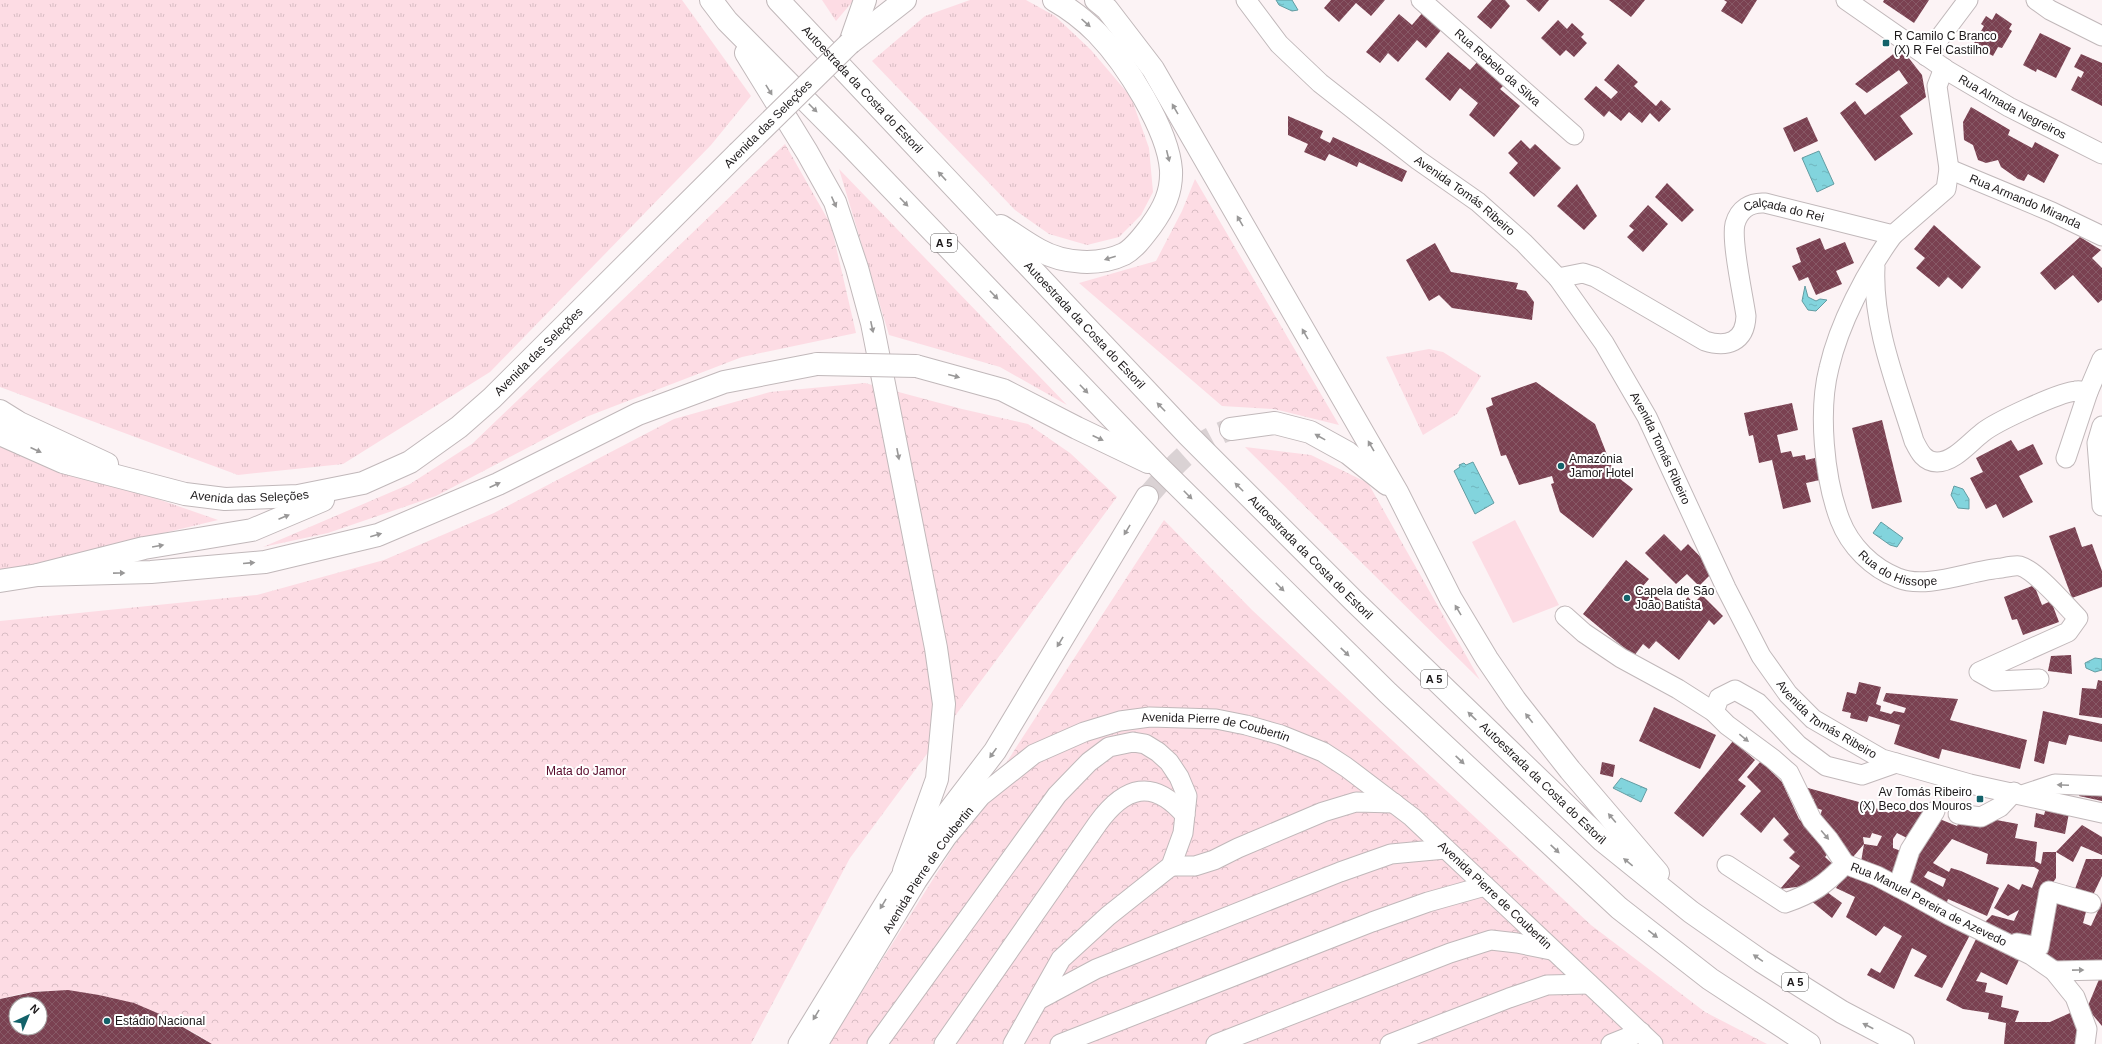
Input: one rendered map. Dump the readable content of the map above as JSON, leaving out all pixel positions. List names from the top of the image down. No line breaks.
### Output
{"streets":{"main road":["Autoestrada da Costa do Estoril","Avenida das Seleções","A 5"],"street":["Rua Rebelo da Silva","Rua Almada Negreiros","Avenida Tomás Ribeiro","Rua Armando Miranda","Calçada do Rei","Rua do Hissope","Avenida Pierre de Coubertin","Rua Manuel Pereira de Azevedo"]},"crossings":[["Avenida Tomás Ribeiro","Calçada do Rei"],["Calçada do Rei","Rua do Hissope"]],"parks":["Mata do Jamor"],"places":{"transit":["R Camilo C Branco (X) R Fel Castilho","Av Tomás Ribeiro (X) Beco dos Mouros"],"other":["Amazónia Jamor Hotel","Capela de São João Batista","Estádio Nacional"]},"north":"top right"}
